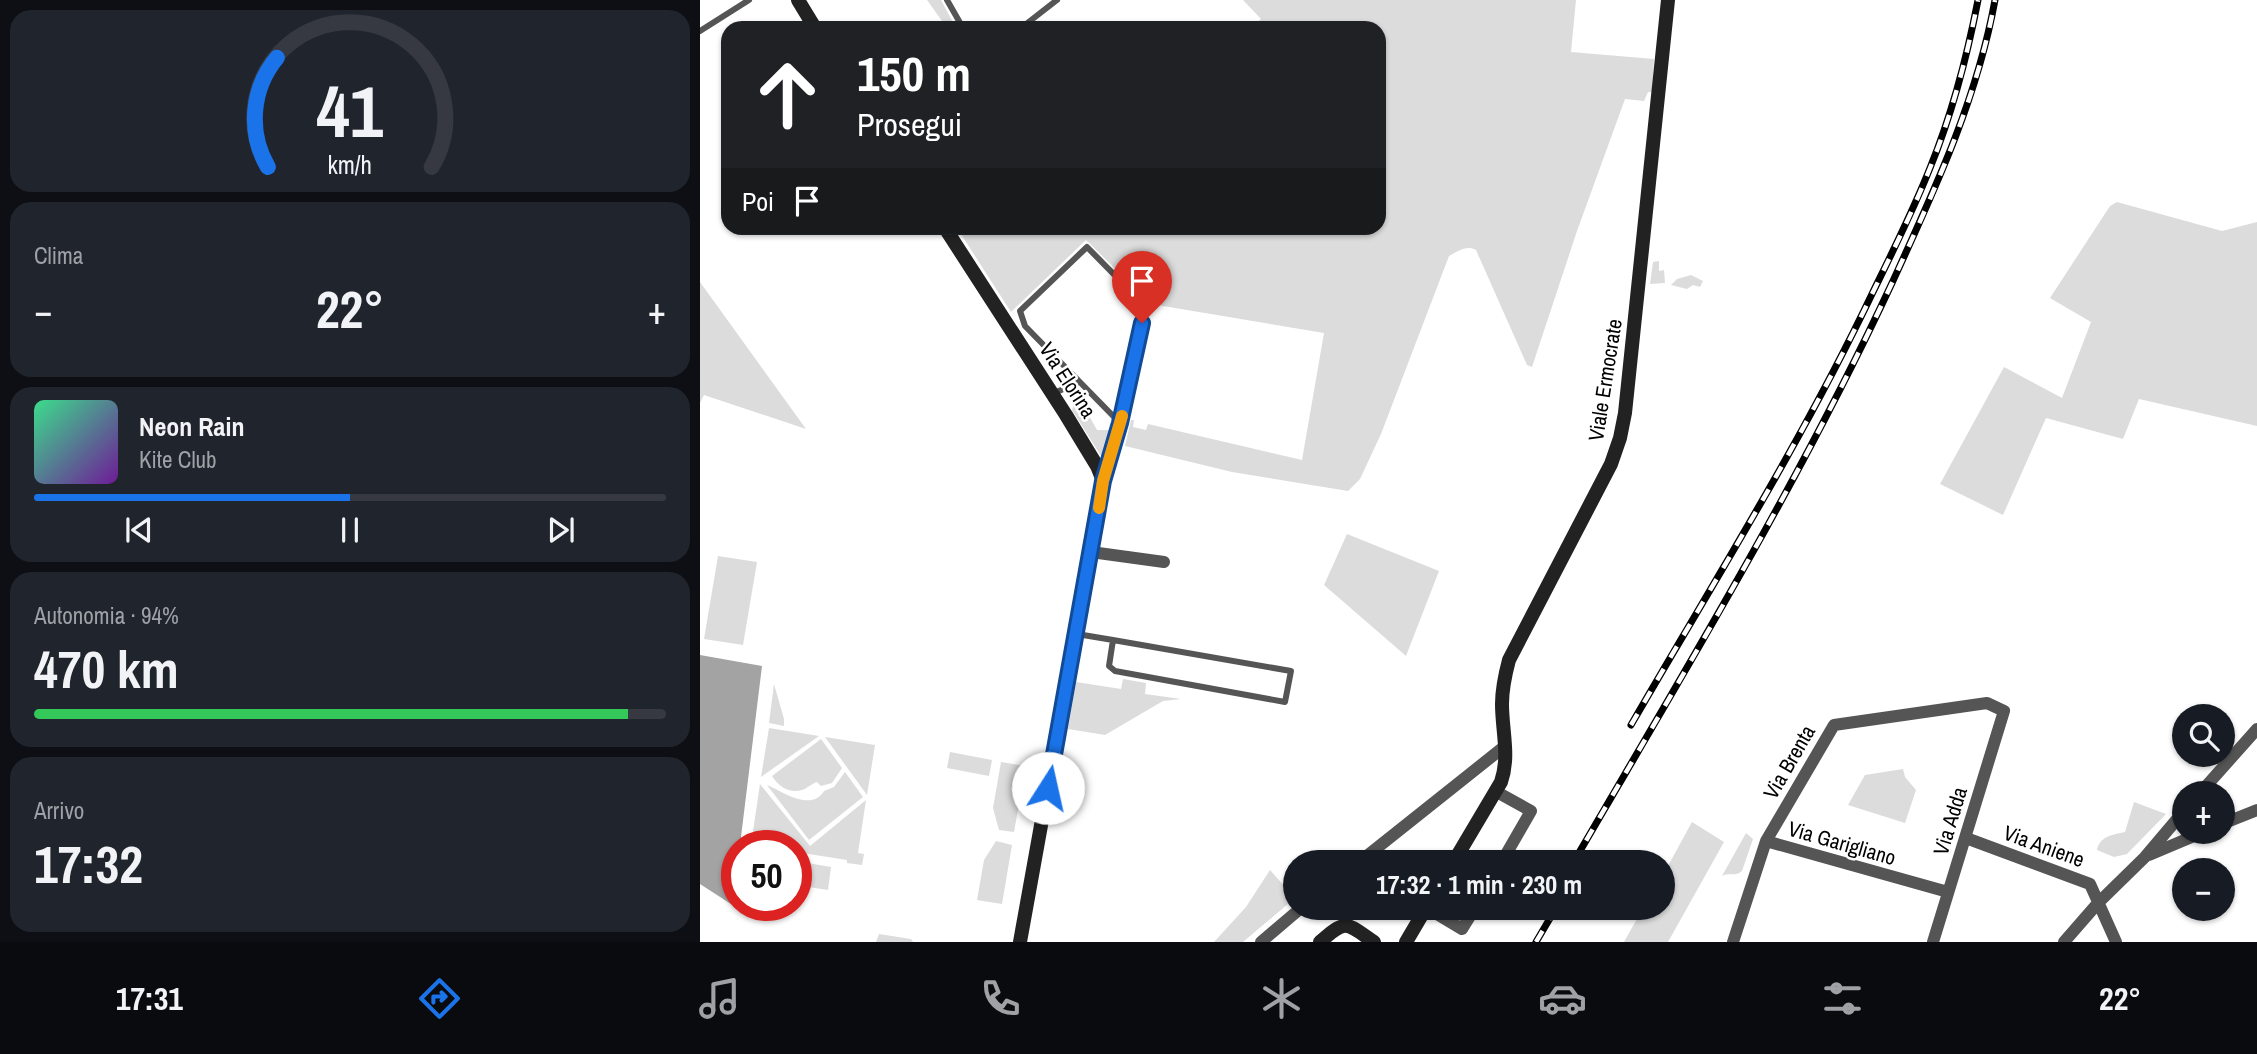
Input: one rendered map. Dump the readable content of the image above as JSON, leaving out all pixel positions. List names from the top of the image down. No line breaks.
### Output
{"streets":{"main road":["Via Elorina","Viale Ermocrate"],"street":["Via Brenta","Via Adda","Via Garigliano","Via Aniene"]},"crossings":[["Via Brenta","Via Adda"],["Via Brenta","Via Garigliano"],["Via Adda","Via Garigliano"],["Via Adda","Via Aniene"]],"page":{"turn":["150 m","Prosegui"],"then":"Poi","tile":["Clima",["Autonomia · 94%","470 km"],["Arrivo","17:32"]],"heat":["−","22°","+"],"song":["Neon Rain","Kite Club"],"map_buttons":["+","−"],"limit":"50","trip":"17:32 · 1 min · 230 m","tabs":["17:31","22°"],"gauge":["41","km/h"]}}
